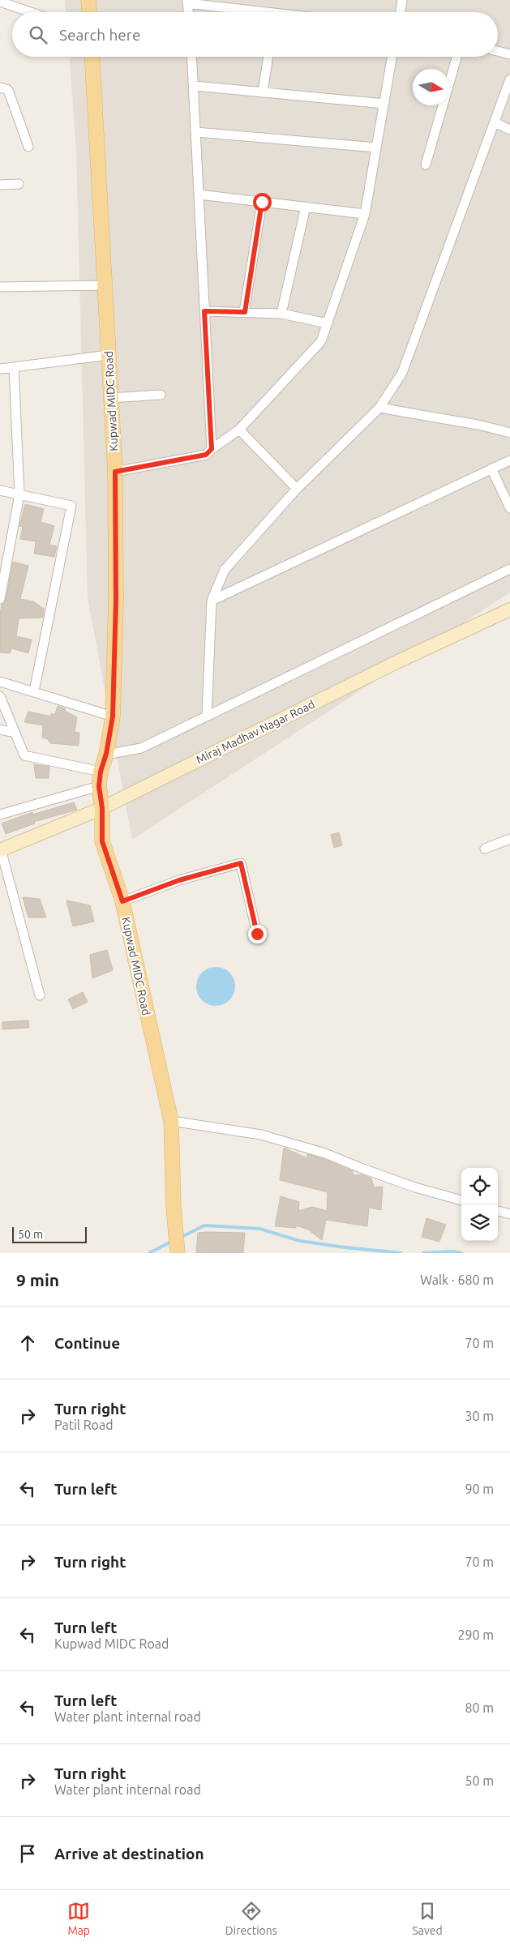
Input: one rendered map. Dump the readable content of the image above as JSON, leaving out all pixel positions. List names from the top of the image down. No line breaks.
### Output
{"streets":{"main road":["Kupwad MIDC Road"],"street":["Miraj Madhav Nagar Road"]},"crossings":[["Kupwad MIDC Road","Miraj Madhav Nagar Road"]],"scale_bar":"50 m","north":"right","page":{"search":"Search here","scale":"50 m","heading":["9 min","Walk · 680 m"],"list":[["Continue","70 m"],["Turn right","Patil Road","30 m"],["Turn left","90 m"],["Turn right","70 m"],["Turn left","Kupwad MIDC Road","290 m"],["Turn left","Water plant internal road","80 m"],["Turn right","Water plant internal road","50 m"],"Arrive at destination"],"nav":["Map","Directions","Saved"]}}
